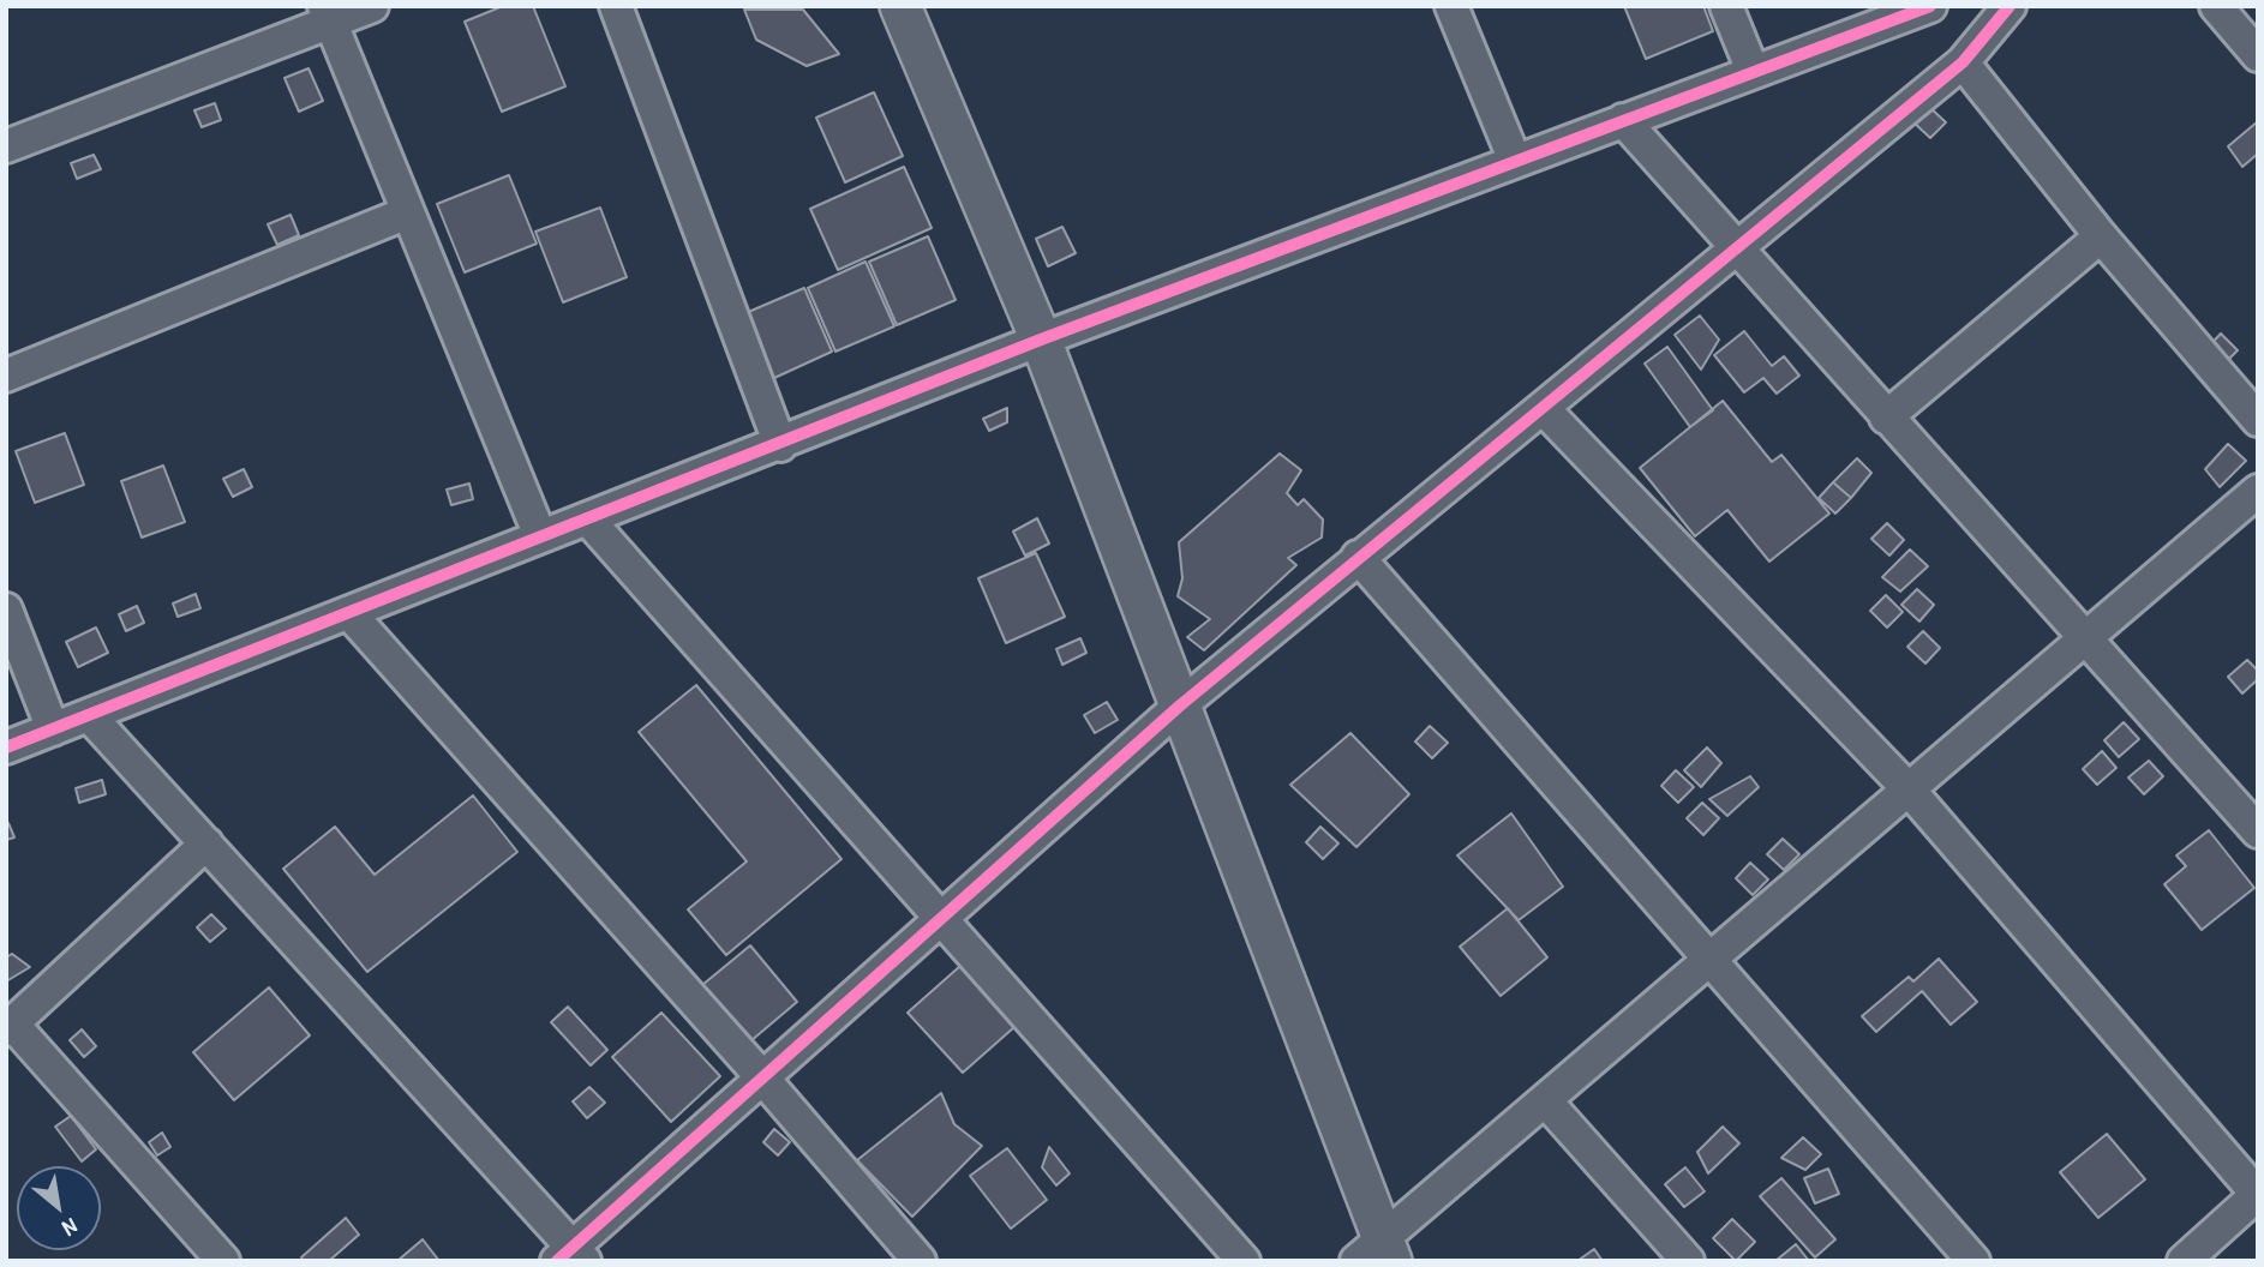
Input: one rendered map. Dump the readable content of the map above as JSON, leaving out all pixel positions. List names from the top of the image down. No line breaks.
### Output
{"north":"bottom right"}
